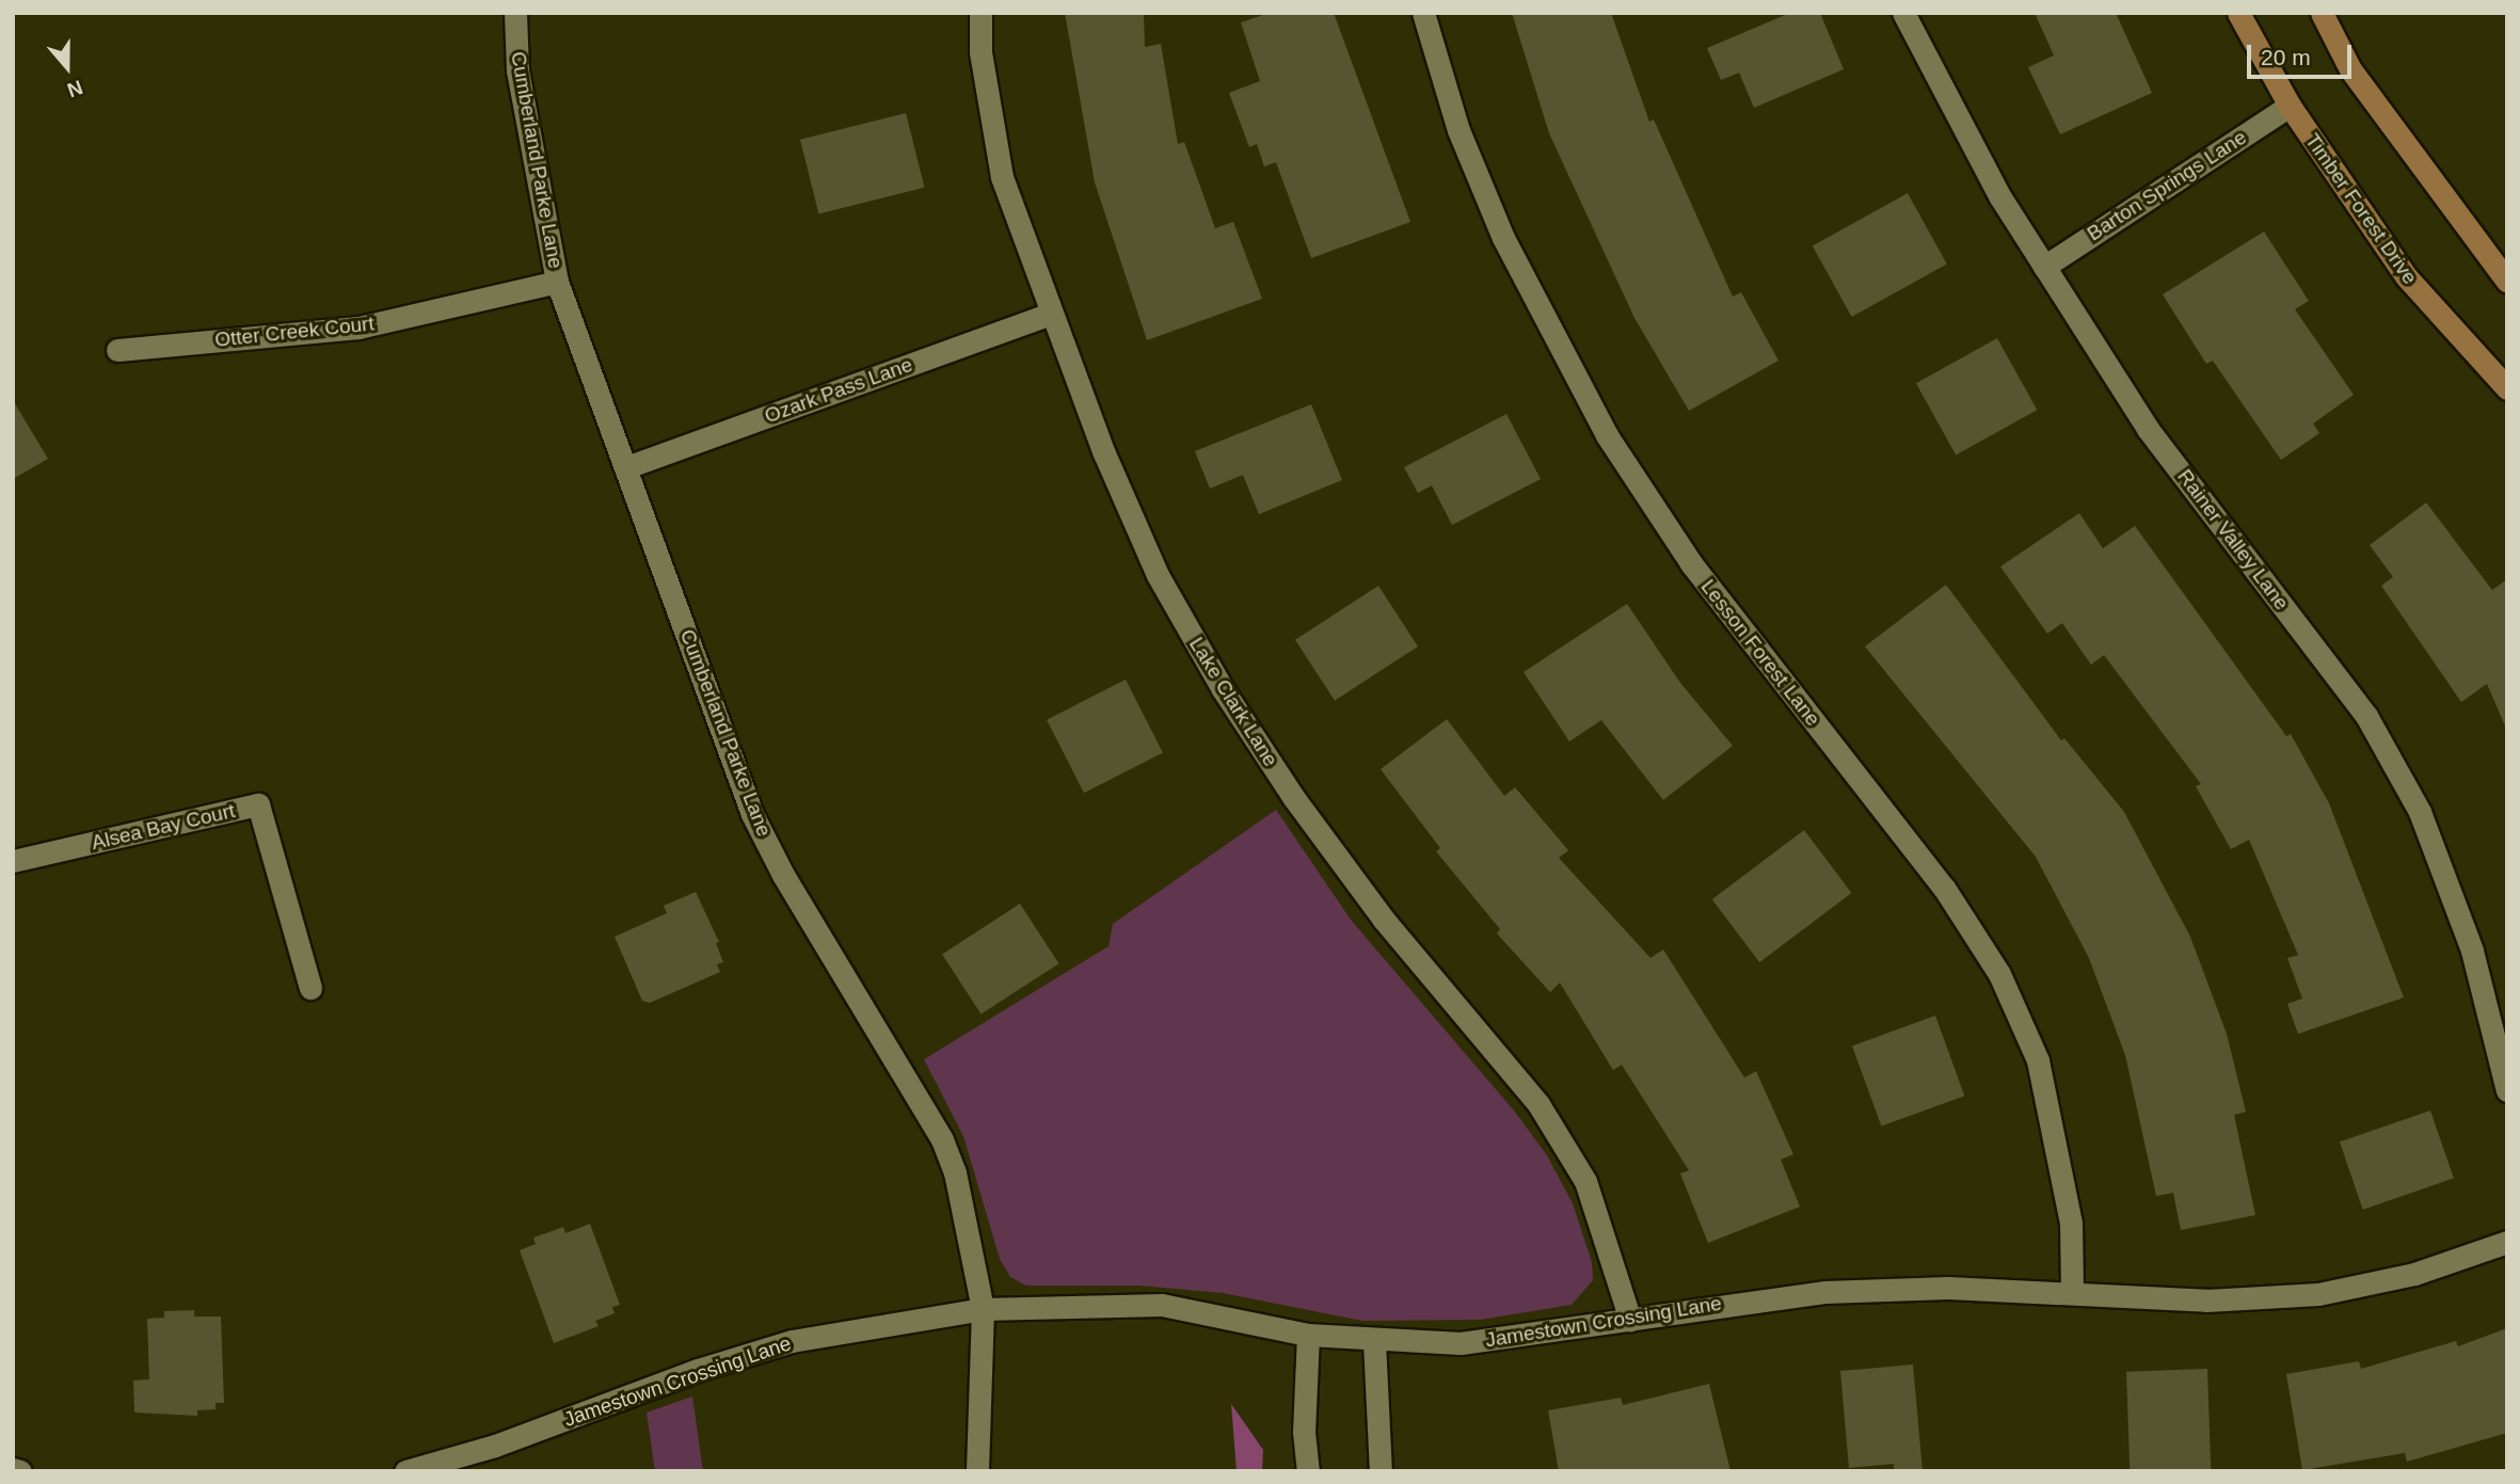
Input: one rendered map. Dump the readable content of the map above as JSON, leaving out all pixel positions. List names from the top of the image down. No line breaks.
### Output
{"streets":{"main road":["Timber Forest Drive"],"street":["Cumberland Parke Lane","Barton Springs Lane","Otter Creek Court","Ozark Pass Lane","Rainer Valley Lane","Lesson Forest Lane","Lake Clark Lane","Alsea Bay Court","Jamestown Crossing Lane"]},"crossings":[["Cumberland Parke Lane","Otter Creek Court"],["Cumberland Parke Lane","Ozark Pass Lane"],["Cumberland Parke Lane","Jamestown Crossing Lane"],["Barton Springs Lane","Timber Forest Drive"],["Barton Springs Lane","Rainer Valley Lane"],["Ozark Pass Lane","Lake Clark Lane"],["Lesson Forest Lane","Jamestown Crossing Lane"],["Lake Clark Lane","Jamestown Crossing Lane"]],"scale_bar":"20 m","north":"bottom"}
